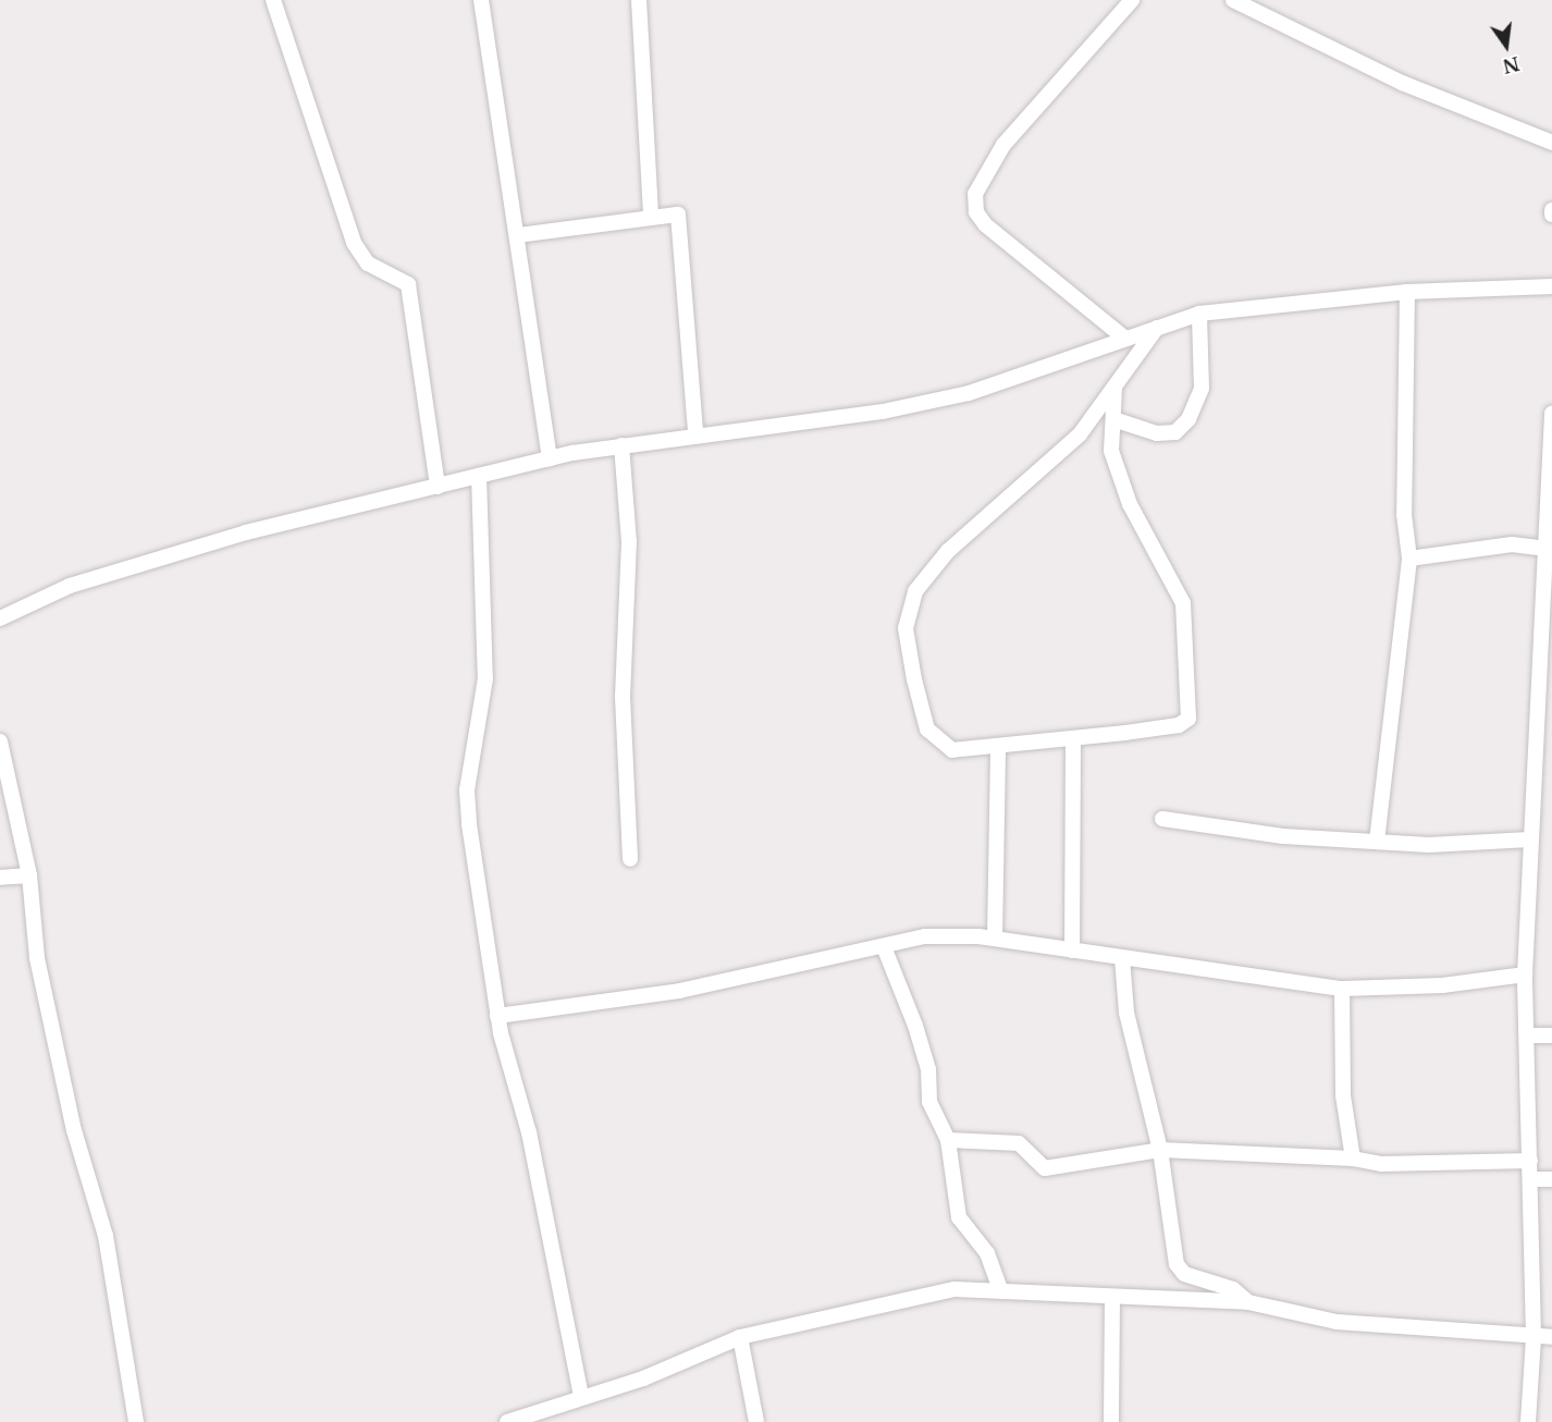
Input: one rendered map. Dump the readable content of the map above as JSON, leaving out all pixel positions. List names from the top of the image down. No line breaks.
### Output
{"north":"bottom"}
